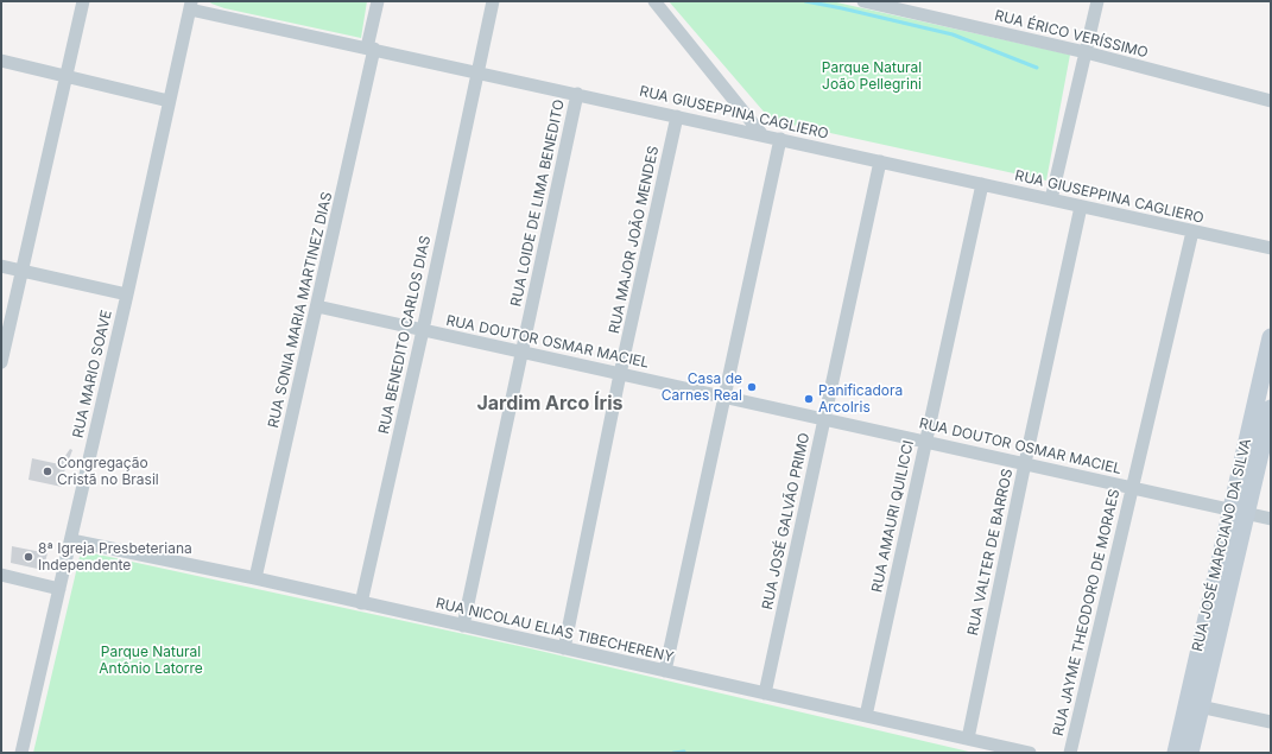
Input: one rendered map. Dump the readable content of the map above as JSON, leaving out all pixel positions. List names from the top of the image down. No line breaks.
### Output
{"streets":{"street":["RUA ÉRICO VERÍSSIMO","RUA GIUSEPPINA CAGLIERO","RUA LOIDE DE LIMA BENEDITO","RUA MAJOR JOÃO MENDES","RUA SONIA MARIA MARTINEZ DIAS","RUA BENEDITO CARLOS DIAS","RUA DOUTOR OSMAR MACIEL","RUA MARIO SOAVE","RUA AMAURI QUILICCI","RUA JOSÉ GALVÃO PRIMO","RUA JOSÉ MARCIANO DA SILVA","RUA VALTER DE BARROS","RUA JAYME THEODORO DE MORAES","RUA NICOLAU ELIAS TIBECHERENY"]},"crossings":[["RUA GIUSEPPINA CAGLIERO","RUA LOIDE DE LIMA BENEDITO"],["RUA GIUSEPPINA CAGLIERO","RUA MAJOR JOÃO MENDES"],["RUA GIUSEPPINA CAGLIERO","RUA SONIA MARIA MARTINEZ DIAS"],["RUA GIUSEPPINA CAGLIERO","RUA BENEDITO CARLOS DIAS"],["RUA GIUSEPPINA CAGLIERO","RUA MARIO SOAVE"],["RUA GIUSEPPINA CAGLIERO","RUA AMAURI QUILICCI"],["RUA GIUSEPPINA CAGLIERO","RUA JOSÉ GALVÃO PRIMO"],["RUA GIUSEPPINA CAGLIERO","RUA VALTER DE BARROS"],["RUA GIUSEPPINA CAGLIERO","RUA JAYME THEODORO DE MORAES"],["RUA LOIDE DE LIMA BENEDITO","RUA DOUTOR OSMAR MACIEL"],["RUA LOIDE DE LIMA BENEDITO","RUA NICOLAU ELIAS TIBECHERENY"],["RUA MAJOR JOÃO MENDES","RUA DOUTOR OSMAR MACIEL"],["RUA MAJOR JOÃO MENDES","RUA NICOLAU ELIAS TIBECHERENY"],["RUA SONIA MARIA MARTINEZ DIAS","RUA DOUTOR OSMAR MACIEL"],["RUA SONIA MARIA MARTINEZ DIAS","RUA NICOLAU ELIAS TIBECHERENY"],["RUA BENEDITO CARLOS DIAS","RUA DOUTOR OSMAR MACIEL"],["RUA BENEDITO CARLOS DIAS","RUA NICOLAU ELIAS TIBECHERENY"],["RUA DOUTOR OSMAR MACIEL","RUA AMAURI QUILICCI"],["RUA DOUTOR OSMAR MACIEL","RUA JOSÉ GALVÃO PRIMO"],["RUA DOUTOR OSMAR MACIEL","RUA JOSÉ MARCIANO DA SILVA"],["RUA DOUTOR OSMAR MACIEL","RUA VALTER DE BARROS"],["RUA DOUTOR OSMAR MACIEL","RUA JAYME THEODORO DE MORAES"],["RUA MARIO SOAVE","RUA NICOLAU ELIAS TIBECHERENY"],["RUA AMAURI QUILICCI","RUA NICOLAU ELIAS TIBECHERENY"],["RUA JOSÉ GALVÃO PRIMO","RUA NICOLAU ELIAS TIBECHERENY"],["RUA VALTER DE BARROS","RUA NICOLAU ELIAS TIBECHERENY"]],"districts":["Jardim Arco Íris"],"parks":["Parque Natural João Pellegrini","Parque Natural Antônio Latorre"],"places":["Casa de Carnes Real","Panificadora ArcoIris","Congregação Cristã no Brasil","8ª Igreja Presbeteriana Independente"]}
